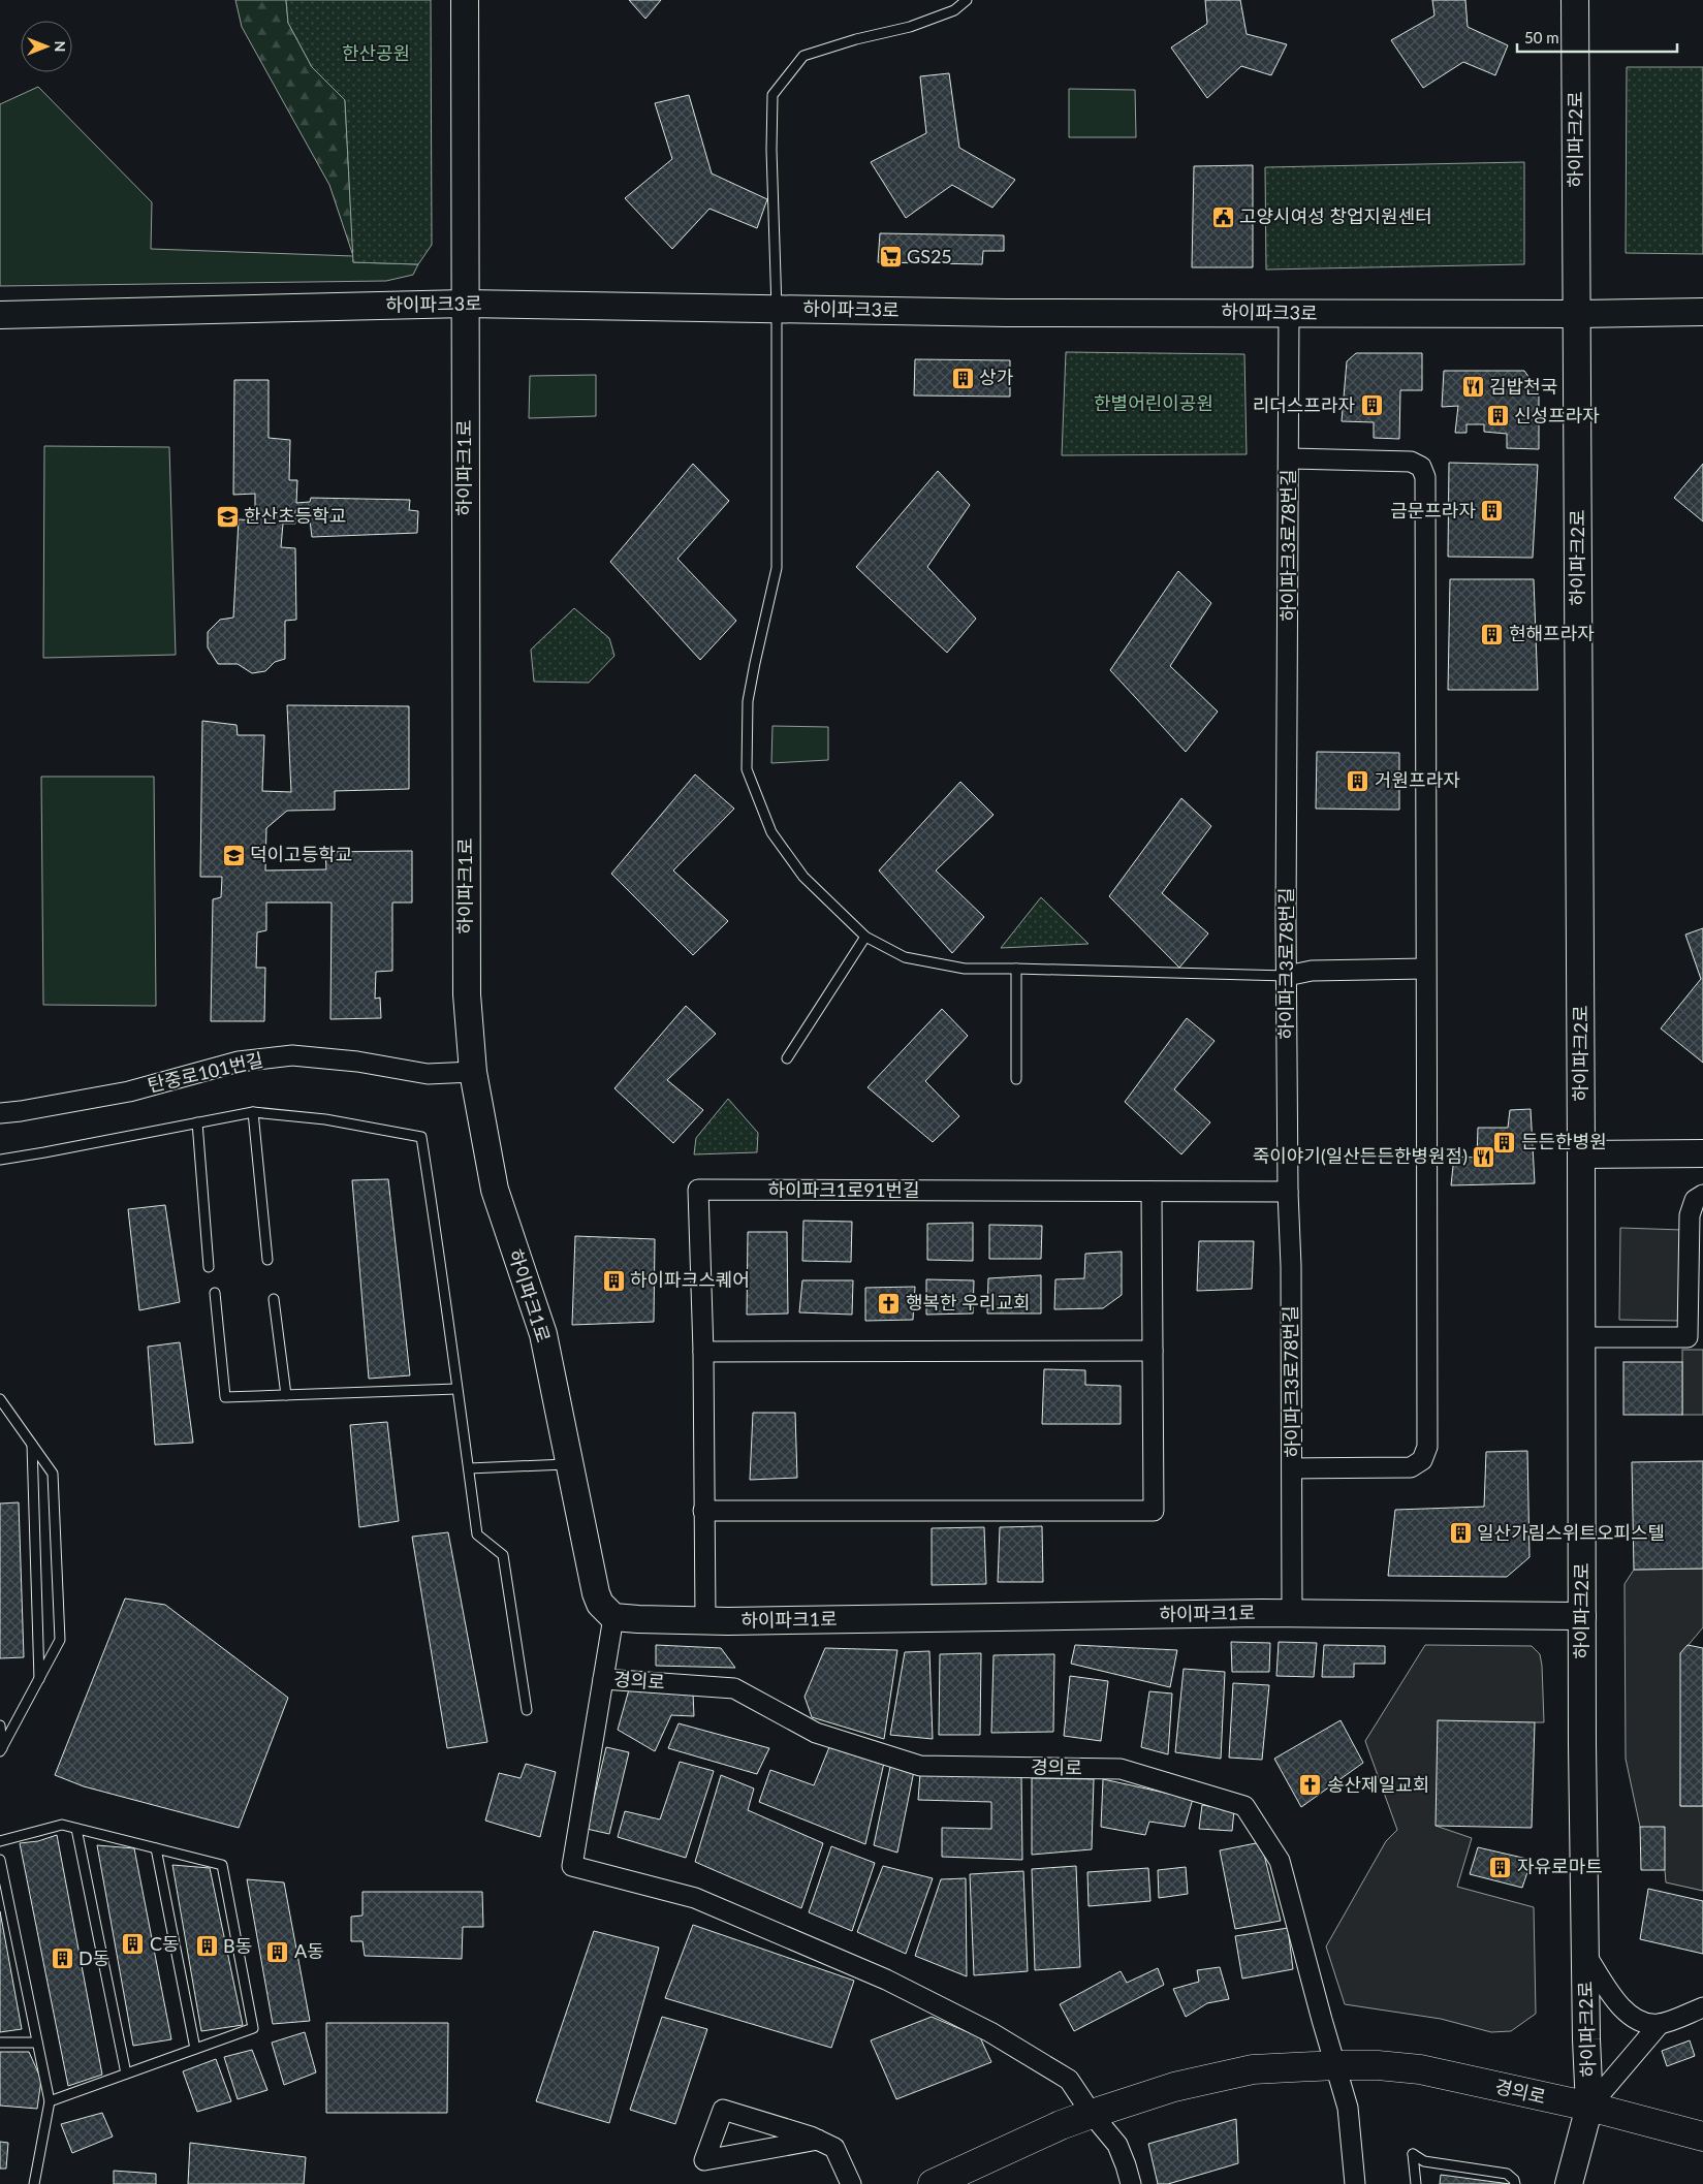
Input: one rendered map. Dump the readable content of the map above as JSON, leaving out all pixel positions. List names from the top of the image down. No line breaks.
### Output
{"streets":{"main road":["경의로"],"street":["하이파크2로","하이파크3로","하이파크1로","하이파크3로78번길","탄중로101번길","하이파크1로91번길"]},"crossings":[["하이파크2로","하이파크3로"],["하이파크2로","하이파크1로"],["하이파크2로","경의로"],["하이파크3로","하이파크1로"],["하이파크3로","하이파크3로78번길"],["하이파크1로","하이파크3로78번길"],["하이파크1로","탄중로101번길"],["하이파크1로","하이파크1로91번길"],["하이파크1로","경의로"],["하이파크3로78번길","하이파크1로91번길"]],"parks":["한산공원","한별어린이공원"],"places":{"public building":["고양시여성 창업지원센터"],"supermarket":["GS25"],"building":["상가","리더스프라자","신성프라자","금문프라자","현해프라자","거원프라자","든든한병원","하이파크스퀘어","일산가림스위트오피스텔","자유로마트","C동","B동","A동","D동"],"restaurant":["김밥천국","죽이야기(일산든든한병원점)"],"school or university":["한산초등학교","덕이고등학교"],"church":["행복한 우리교회","송산제일교회"]},"scale_bar":"50 m","north":"right"}
